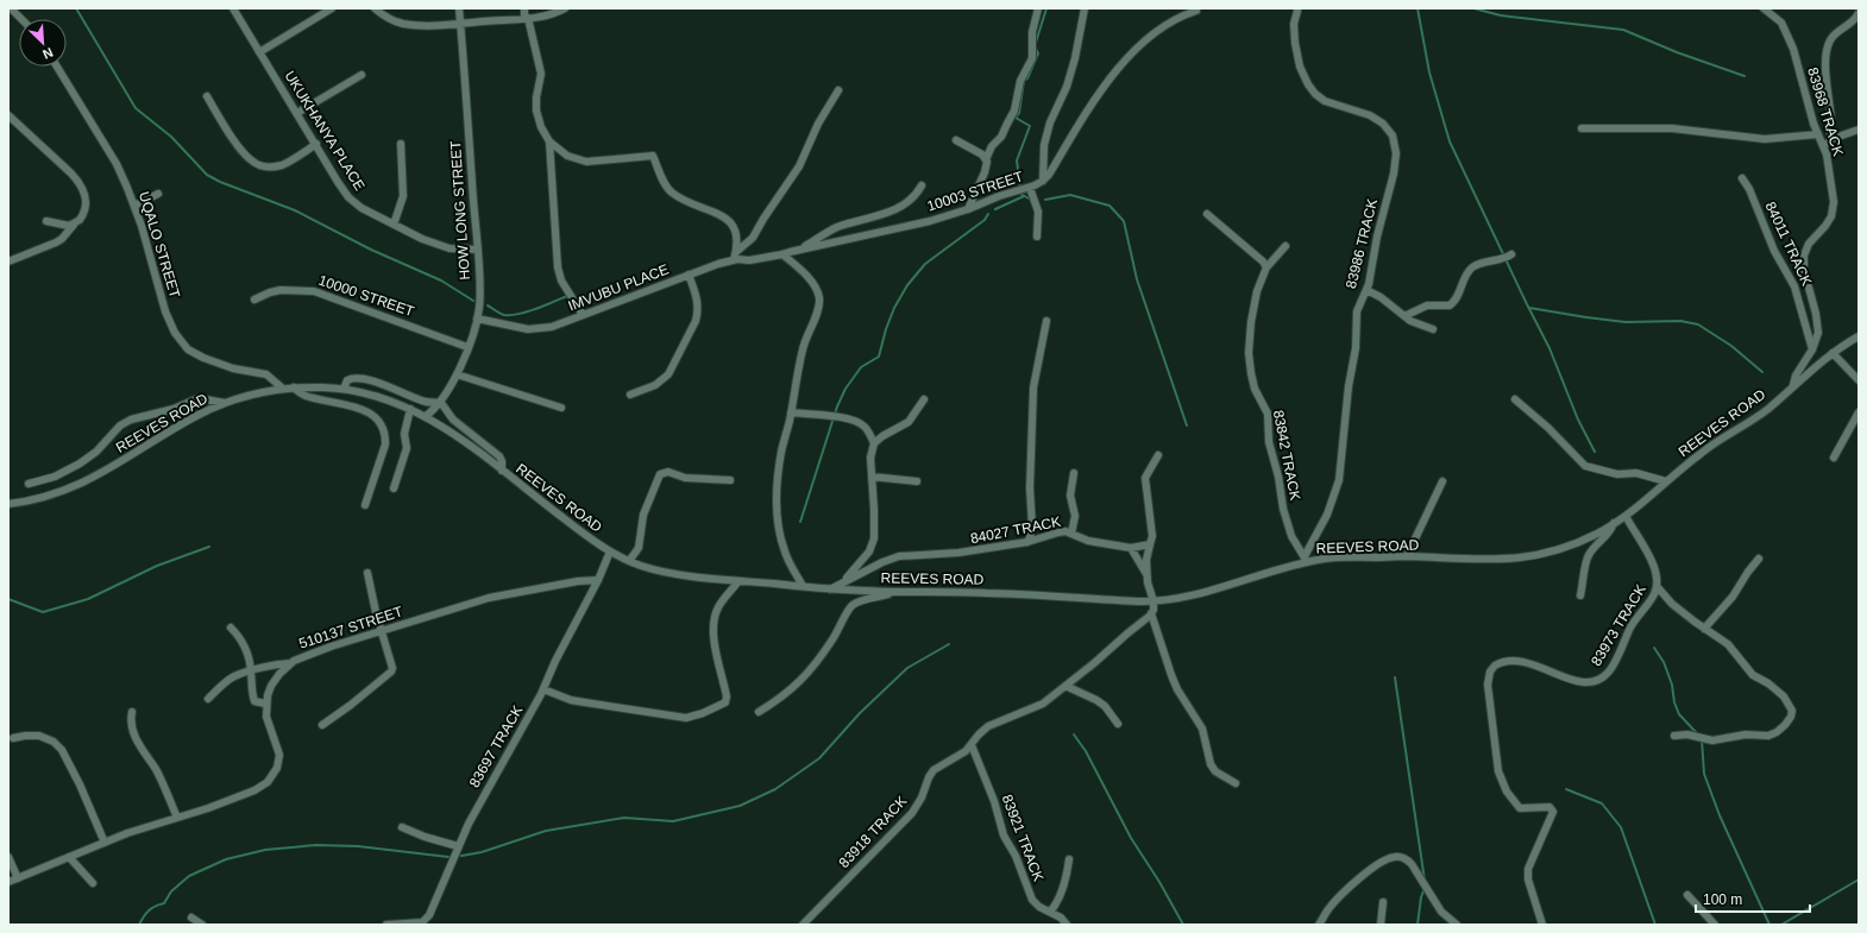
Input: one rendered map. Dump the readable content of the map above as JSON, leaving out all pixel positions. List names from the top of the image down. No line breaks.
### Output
{"streets":{"street":["83968 TRACK","UKUKHANYA PLACE","10003 STREET","HOW LONG STREET","83986 TRACK","84011 TRACK","UQALO STREET","IMVUBU PLACE","10000 STREET","REEVES ROAD","83842 TRACK","84027 TRACK","83973 TRACK","510137 STREET","83697 TRACK","83918 TRACK","83921 TRACK"]},"crossings":[["83968 TRACK","84011 TRACK"],["83968 TRACK","REEVES ROAD"],["UKUKHANYA PLACE","HOW LONG STREET"],["10003 STREET","IMVUBU PLACE"],["HOW LONG STREET","IMVUBU PLACE"],["HOW LONG STREET","10000 STREET"],["HOW LONG STREET","REEVES ROAD"],["83986 TRACK","REEVES ROAD"],["83986 TRACK","83842 TRACK"],["UQALO STREET","REEVES ROAD"],["REEVES ROAD","83842 TRACK"],["REEVES ROAD","84027 TRACK"],["REEVES ROAD","83973 TRACK"],["REEVES ROAD","83697 TRACK"],["510137 STREET","83697 TRACK"],["83918 TRACK","83921 TRACK"]],"scale_bar":"100 m","north":"bottom right"}
